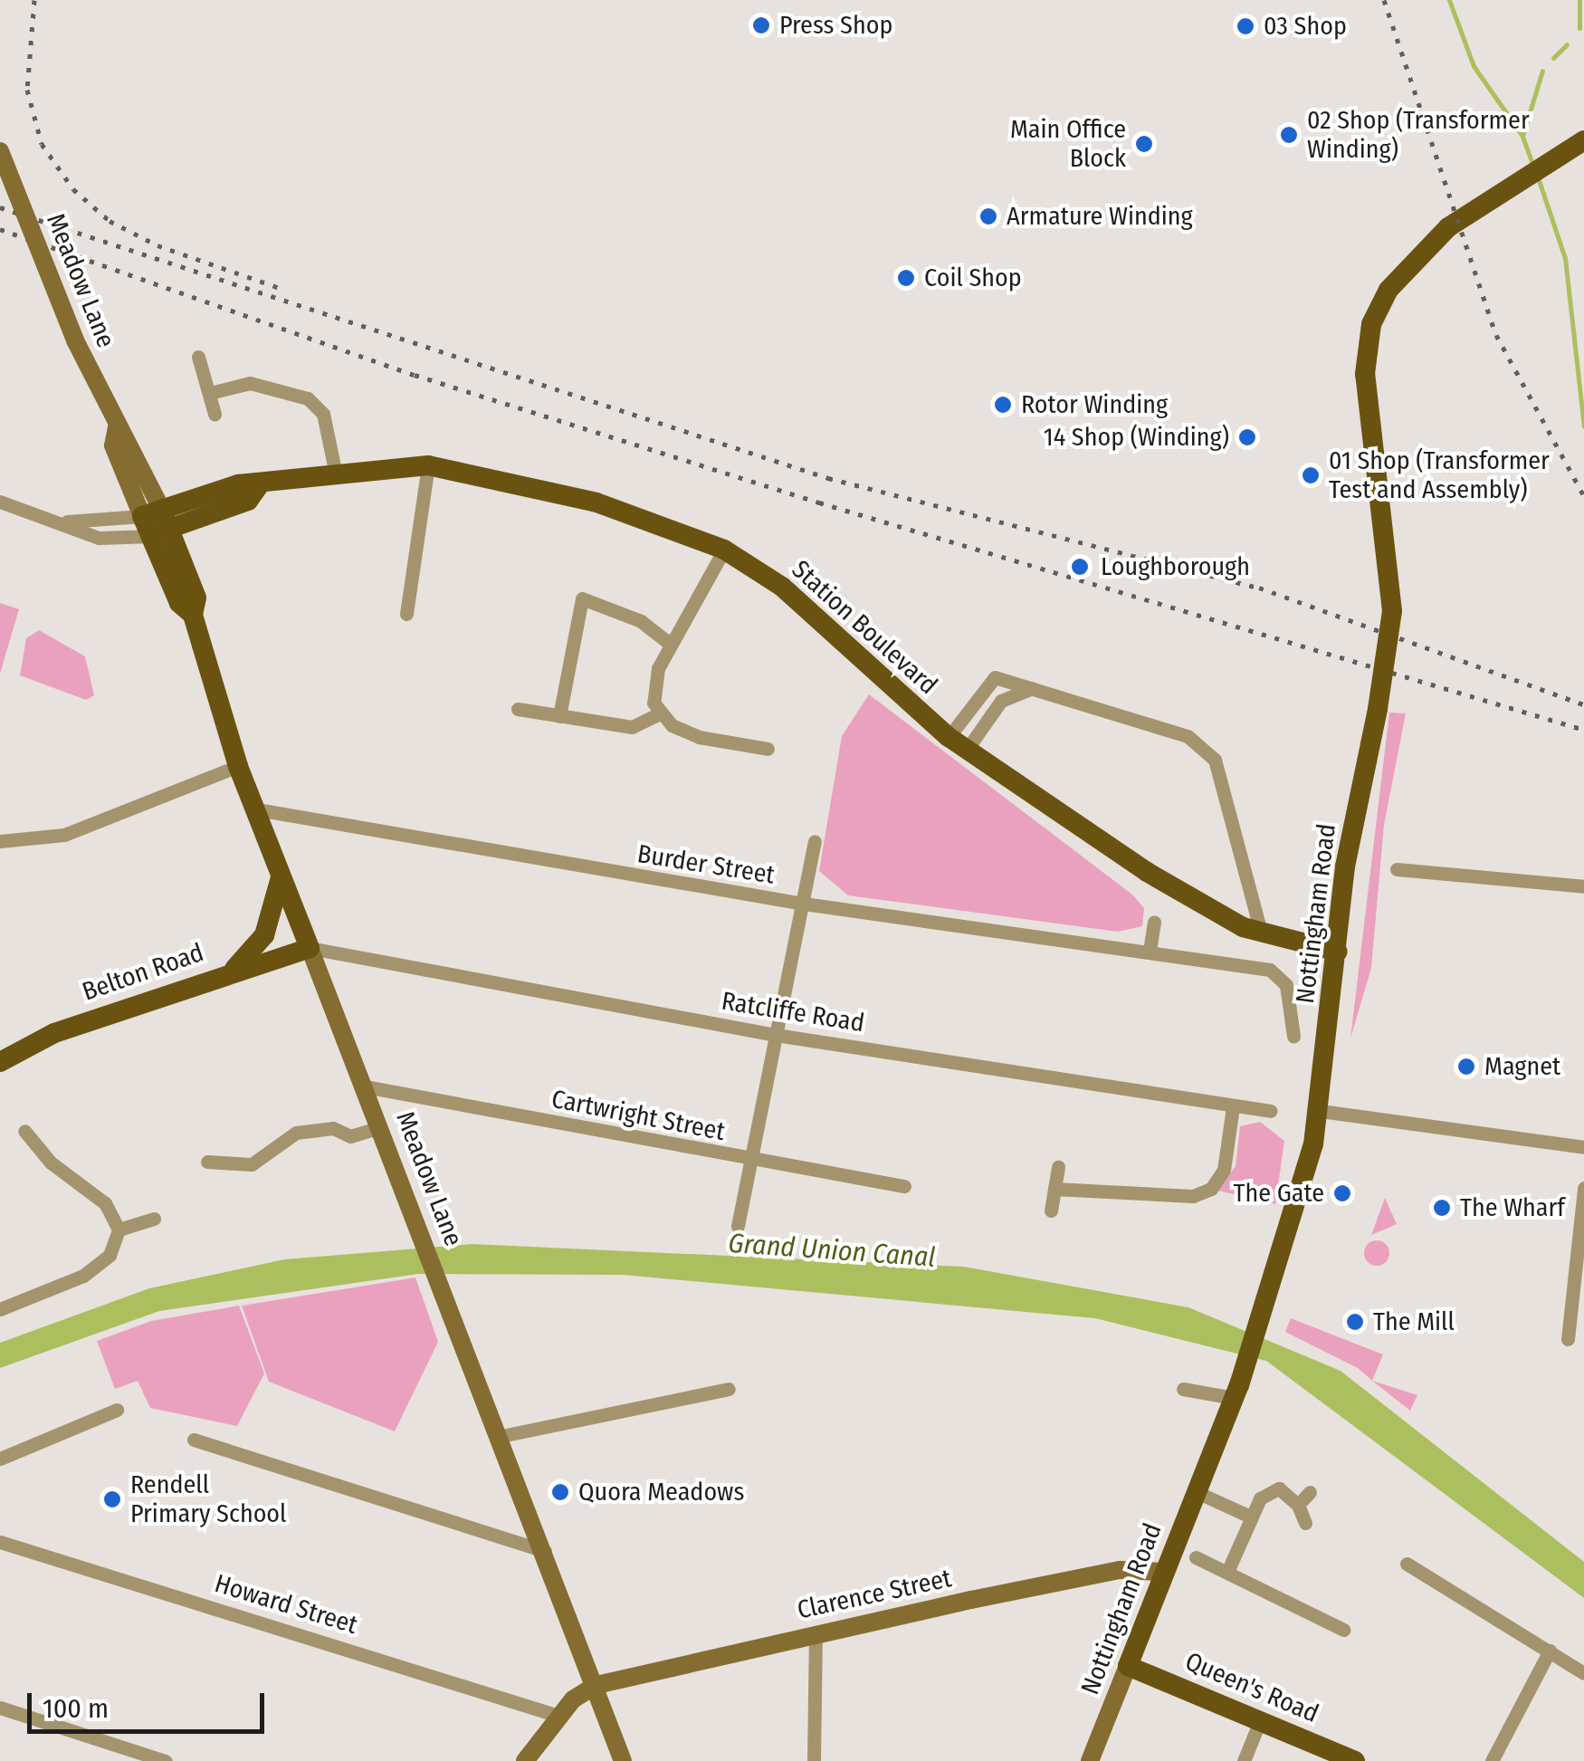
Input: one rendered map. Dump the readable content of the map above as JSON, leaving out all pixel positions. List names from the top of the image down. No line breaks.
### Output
{"streets":{"main road":["Meadow Lane","Station Boulevard","Nottingham Road","Belton Road","Queen's Road"],"street":["Burder Street","Ratcliffe Road","Cartwright Street","Clarence Street","Howard Street"]},"crossings":[["Meadow Lane","Station Boulevard"],["Meadow Lane","Burder Street"],["Meadow Lane","Belton Road"],["Meadow Lane","Ratcliffe Road"],["Meadow Lane","Cartwright Street"],["Meadow Lane","Clarence Street"],["Station Boulevard","Nottingham Road"],["Nottingham Road","Clarence Street"],["Nottingham Road","Queen's Road"],["Belton Road","Ratcliffe Road"]],"water":["Grand Union Canal"],"places":["Press Shop","03 Shop","02 Shop (Transformer Winding)","Main Office Block","Armature Winding","Coil Shop","Rotor Winding","14 Shop (Winding)","01 Shop (Transformer Test and Assembly)","Loughborough","Magnet","The Gate","The Wharf","The Mill","Quora Meadows","Rendell Primary School"],"scale_bar":"100 m"}
